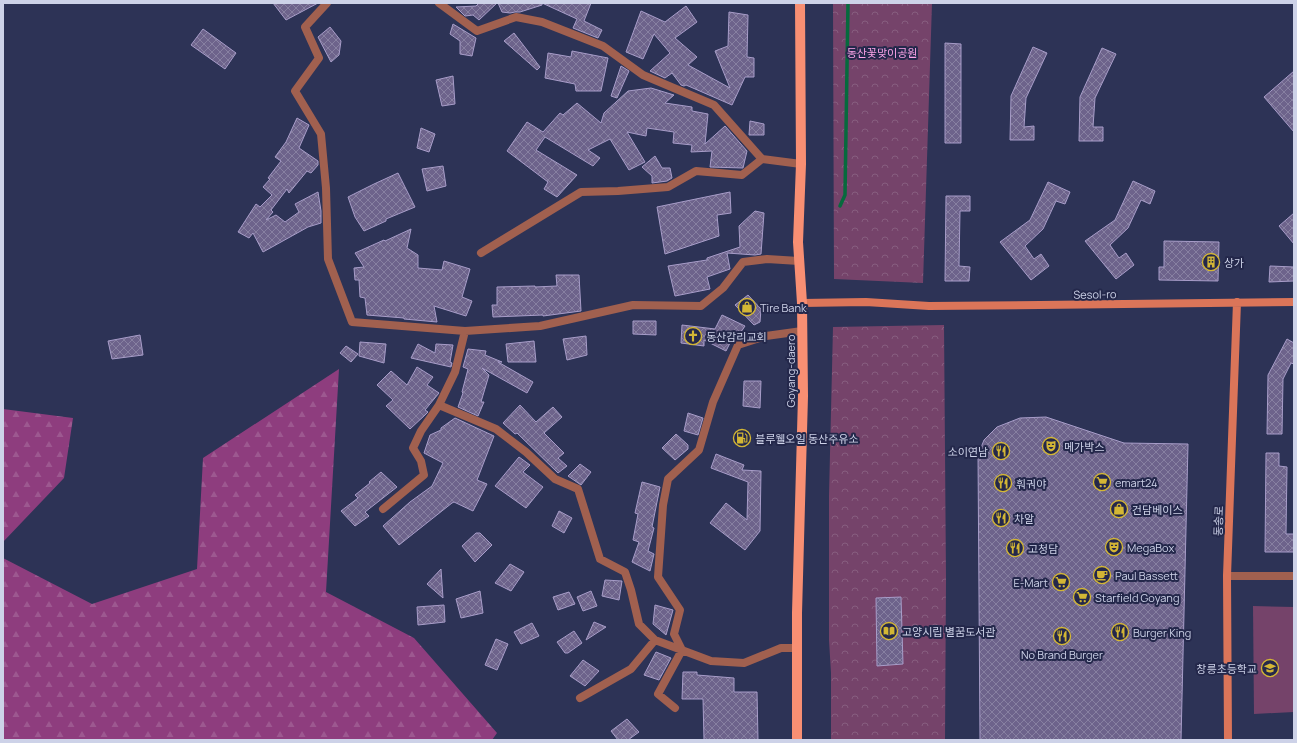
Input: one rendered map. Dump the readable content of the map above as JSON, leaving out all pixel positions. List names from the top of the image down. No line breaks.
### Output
{"streets":{"main road":["Goyang-daero"],"street":["Sesol-ro","동송로"]},"crossings":[["Sesol-ro","Goyang-daero"],["Sesol-ro","동송로"]],"parks":["동산꽃맞이공원"],"places":{"building":["상가"],"shop":["Tire Bank","건담베이스"],"church":["동산감리교회"],"fuel station":["블루웰오일 동산주유소"],"theatre":["메가박스","MegaBox"],"restaurant":["소이연남","훠궈야","차알","고청담","Burger King","No Brand Burger"],"supermarket":["emart24","E-Mart","Starfield Goyang"],"cafe":["Paul Bassett"],"library":["고양시립 별꿈도서관"],"school or university":["창릉초등학교"]}}
